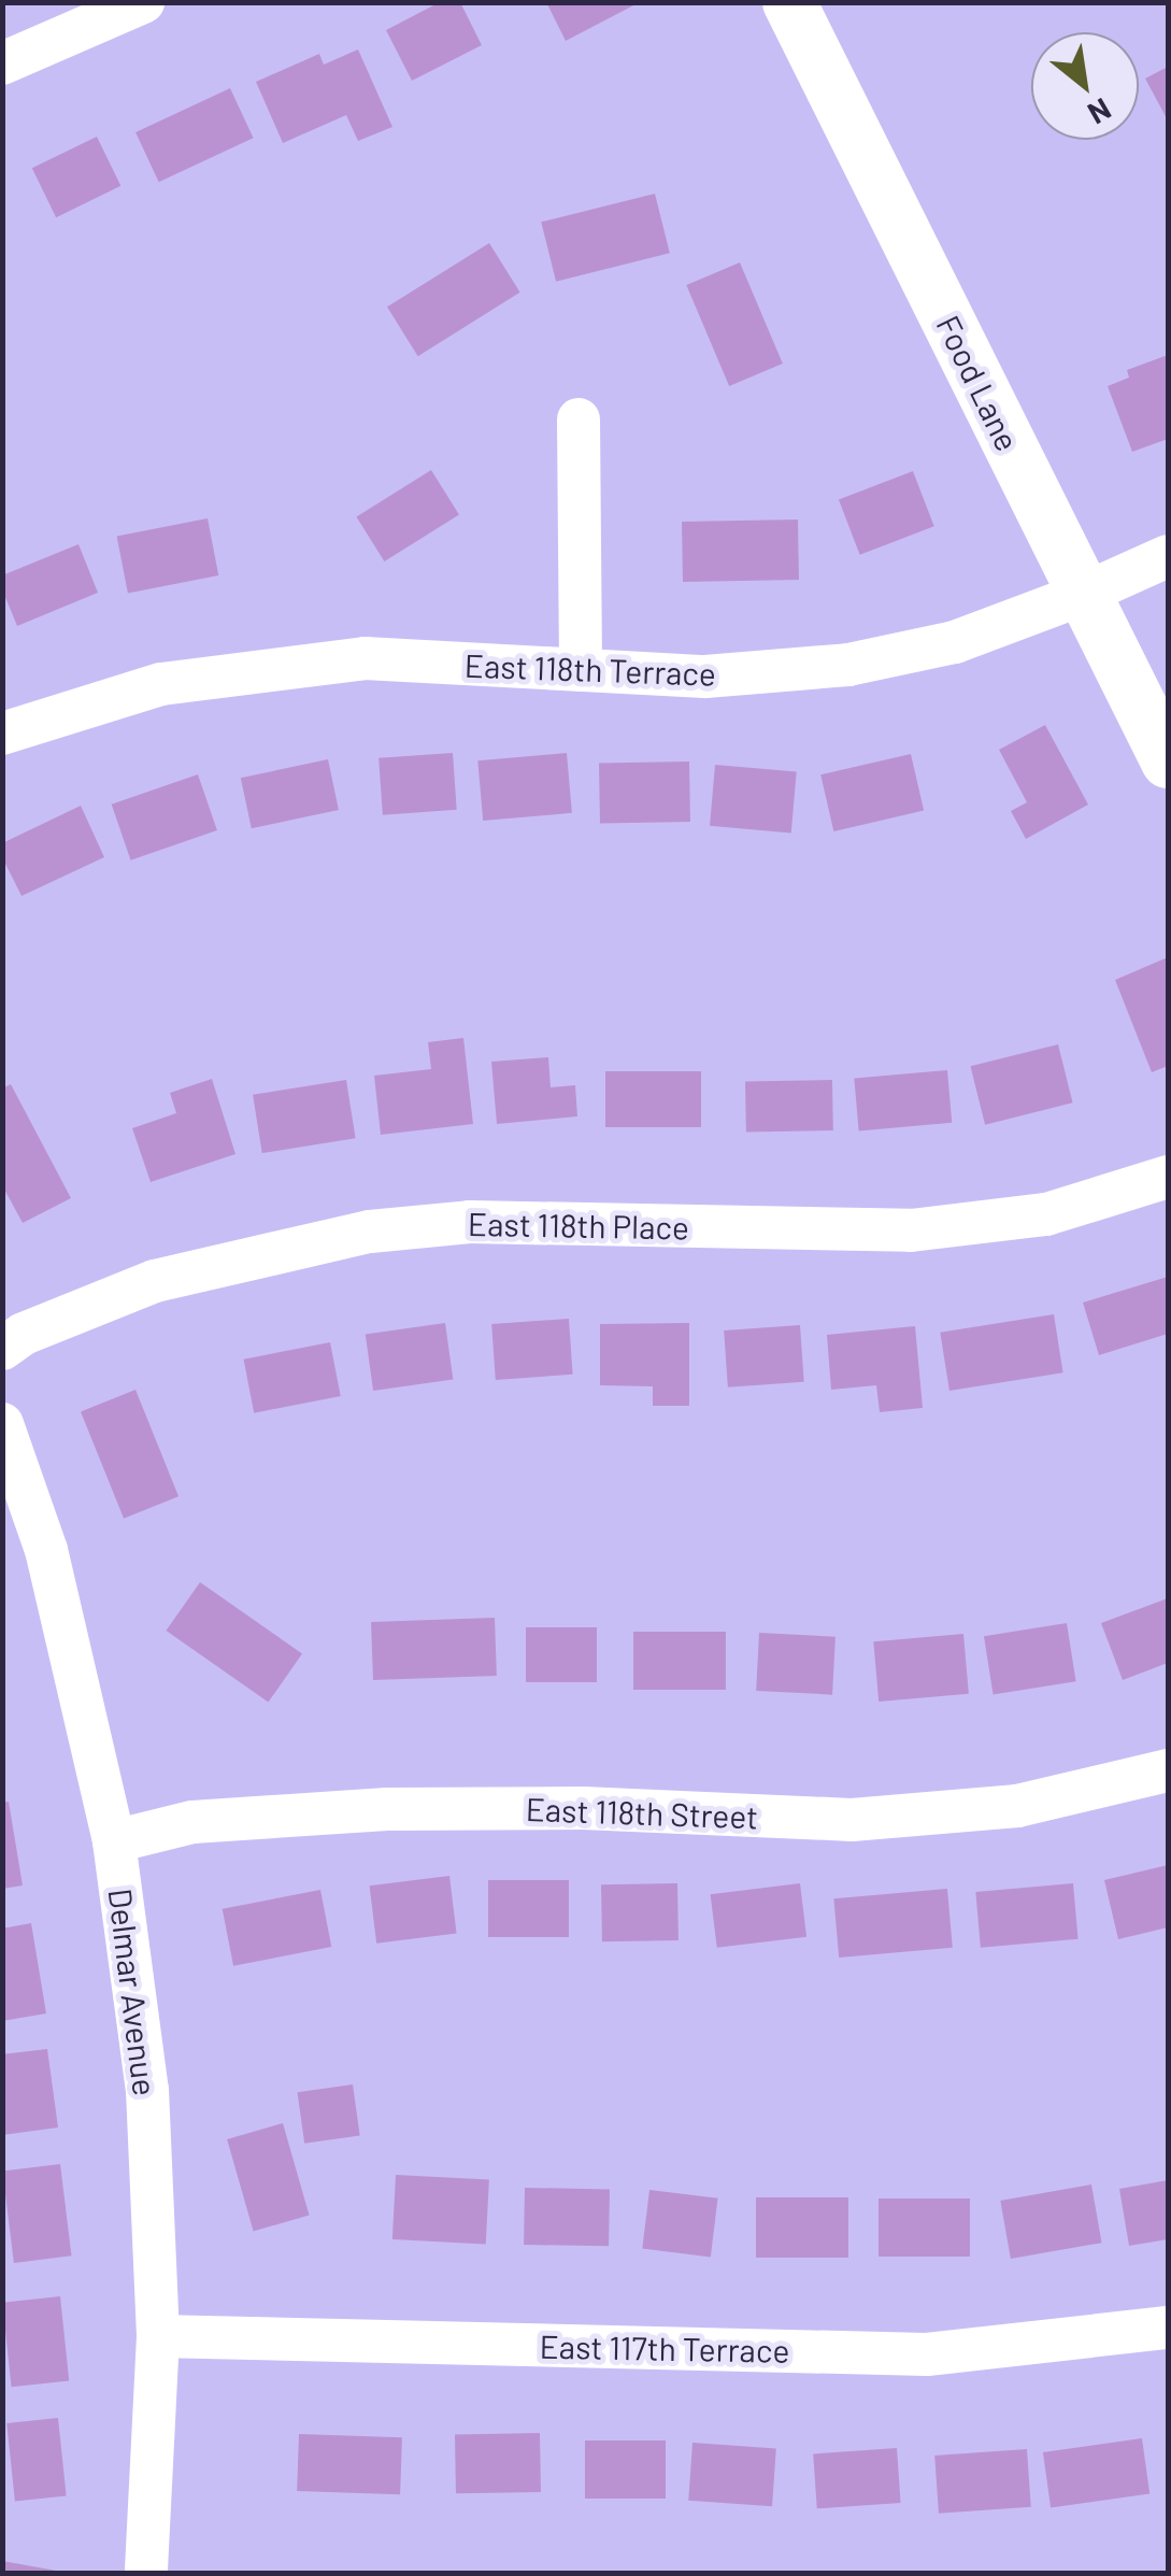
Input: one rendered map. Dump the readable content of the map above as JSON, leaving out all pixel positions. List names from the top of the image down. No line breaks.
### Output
{"streets":{"street":["Food Lane","East 118th Terrace","East 118th Place","East 118th Street","Delmar Avenue","East 117th Terrace"]},"crossings":[["Food Lane","East 118th Terrace"],["East 118th Street","Delmar Avenue"],["Delmar Avenue","East 117th Terrace"]],"north":"bottom right"}
